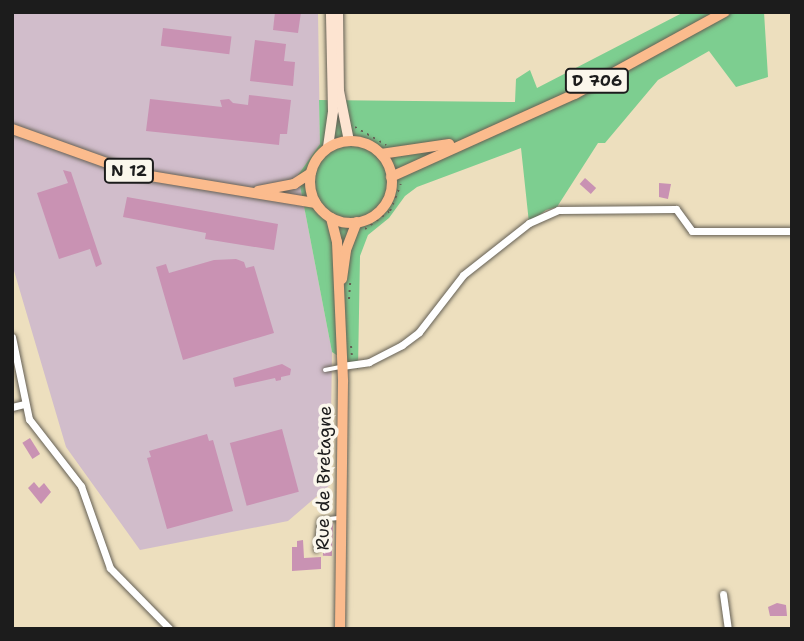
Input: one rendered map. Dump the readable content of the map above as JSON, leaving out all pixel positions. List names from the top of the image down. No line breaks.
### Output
{"streets":{"main road":["D 706","N 12","Rue de Bretagne"]},"crossings":[["D 706","N 12"],["D 706","Rue de Bretagne"],["N 12","Rue de Bretagne"]]}
